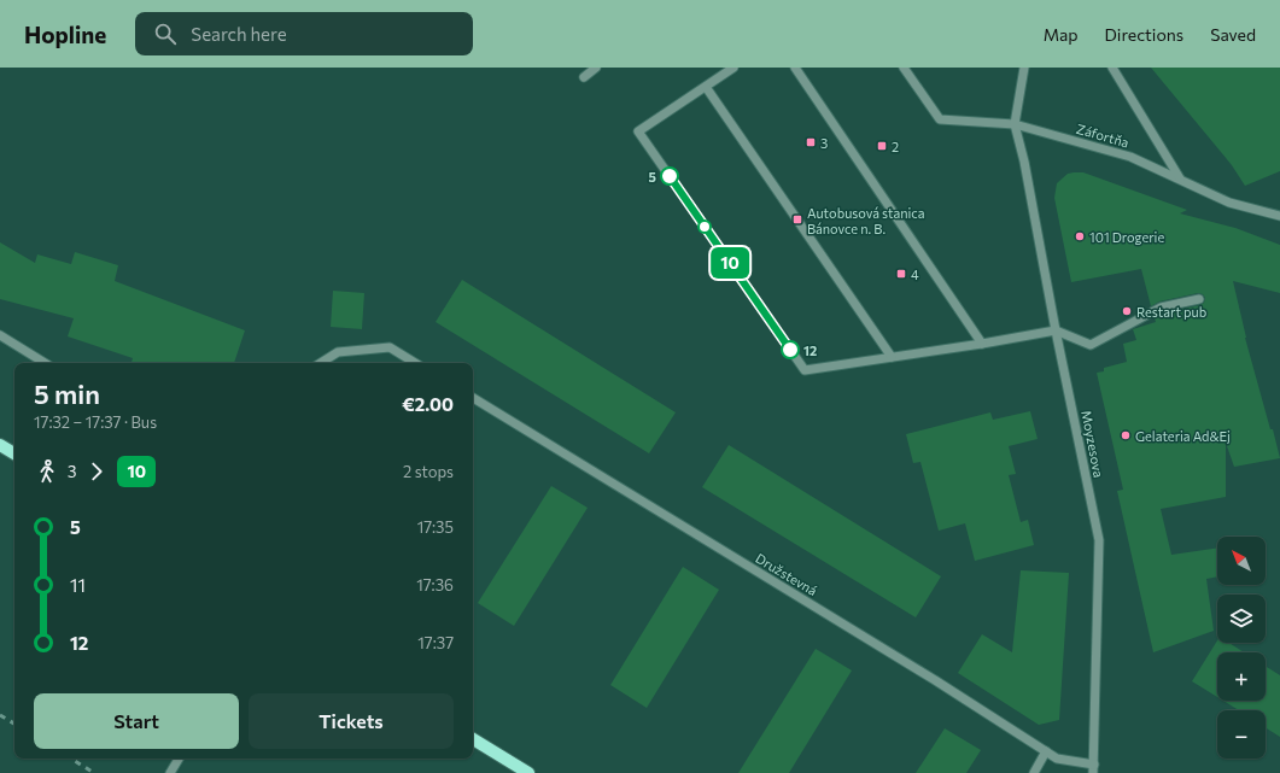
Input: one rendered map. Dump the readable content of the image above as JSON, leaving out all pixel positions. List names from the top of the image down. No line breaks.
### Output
{"streets":{"street":["Záfortňa","Moyzesova","Družstevná"]},"crossings":[["Záfortňa","Moyzesova"],["Moyzesova","Družstevná"]],"places":{"transit":["3","2","Autobusová stanica Bánovce n. B.","4"],"other":["5","101 Drogerie","Restart pub","12","Gelateria Ad&Ej"]},"lines":["bus line 10"],"north":"top left","page":{"header":"Hopline","search":"Search here","nav":["Map","Directions","Saved"],"on_map":"10","heading":["5 min","17:32 – 17:37 · Bus","€2.00"],"legs":["3","10","2 stops"],"list":[{"name":"5","value":"17:35"},{"name":"11","value":"17:36"},{"name":"12","value":"17:37"}],"map_buttons":["+","−"],"buttons":["Start","Tickets"]}}
